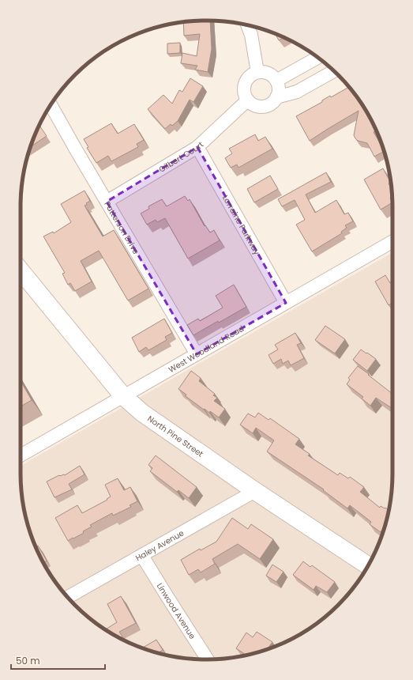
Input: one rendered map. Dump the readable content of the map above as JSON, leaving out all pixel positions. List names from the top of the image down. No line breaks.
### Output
{"streets":{"main road":["North Pine Street"],"street":["Gilbert Court","Lorraine Parkway","Patterson Drive","West Woodland Road","Haley Avenue","Linwood Avenue"]},"crossings":[["Gilbert Court","Lorraine Parkway"],["Gilbert Court","Patterson Drive"],["Lorraine Parkway","West Woodland Road"],["Patterson Drive","West Woodland Road"],["West Woodland Road","North Pine Street"],["North Pine Street","Haley Avenue"],["Haley Avenue","Linwood Avenue"]],"scale_bar":"50 m"}
